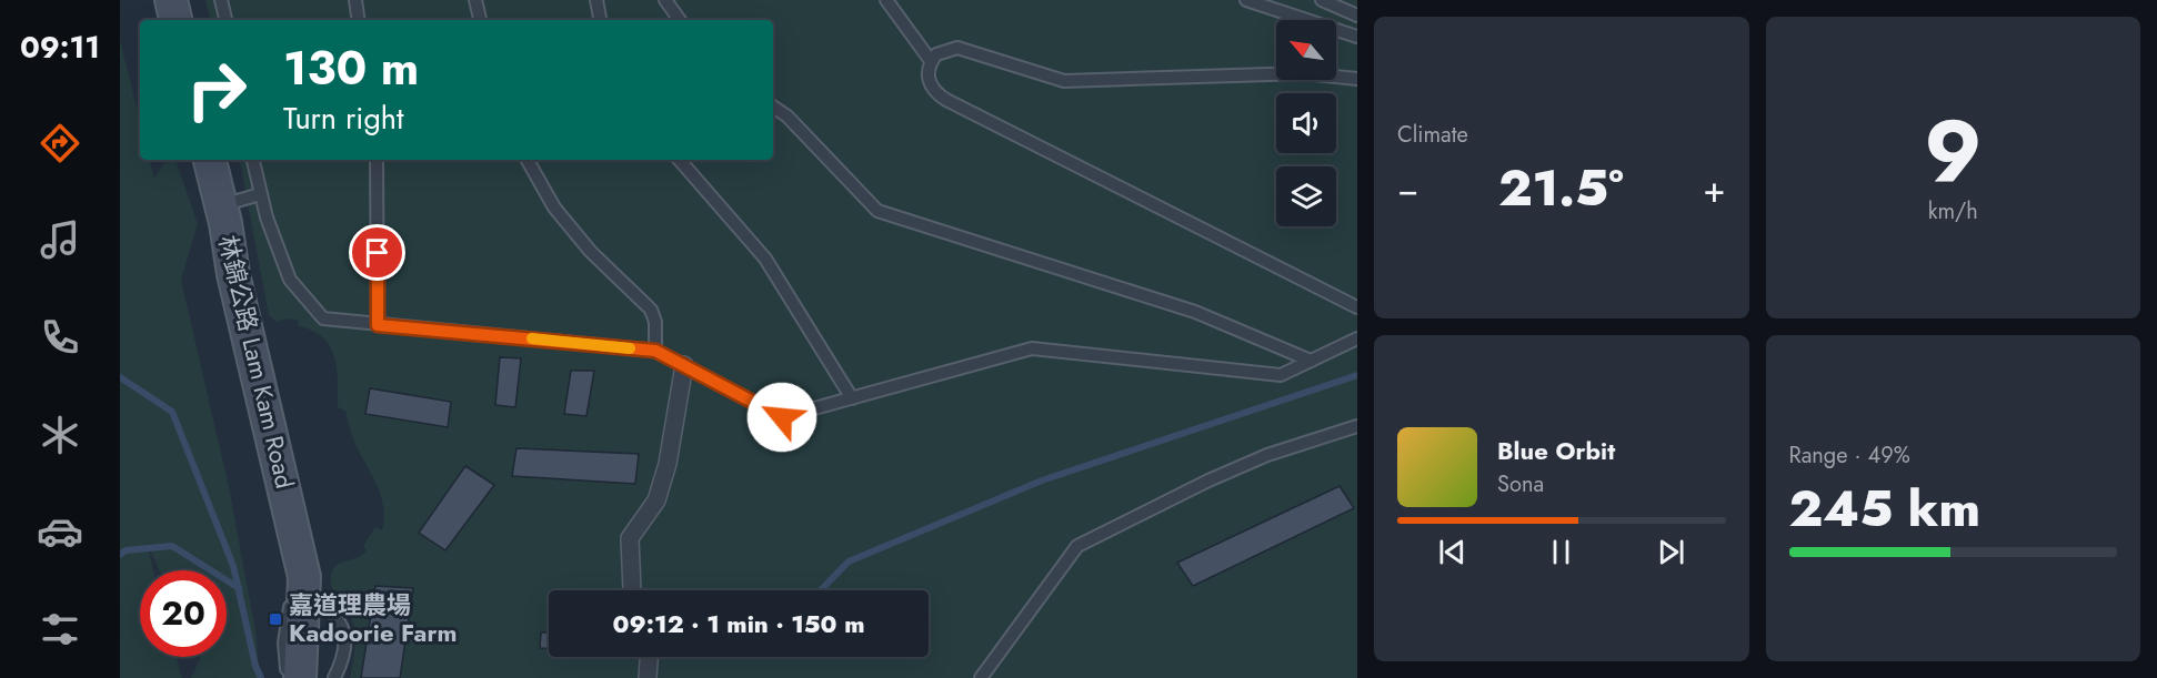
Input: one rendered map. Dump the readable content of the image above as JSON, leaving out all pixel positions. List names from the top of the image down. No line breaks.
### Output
{"streets":{"main road":["林錦公路 Lam Kam Road"]},"places":{"transit":["嘉道理農場 Kadoorie Farm"]},"north":"top left","page":{"tabs":"09:11","tile":["Climate",["9","km/h"],["Range · 49%","245 km"]],"turn":["130 m","Turn right"],"heat":["−","21.5°","+"],"song":["Blue Orbit","Sona"],"limit":"20","trip":"09:12 · 1 min · 150 m"}}
